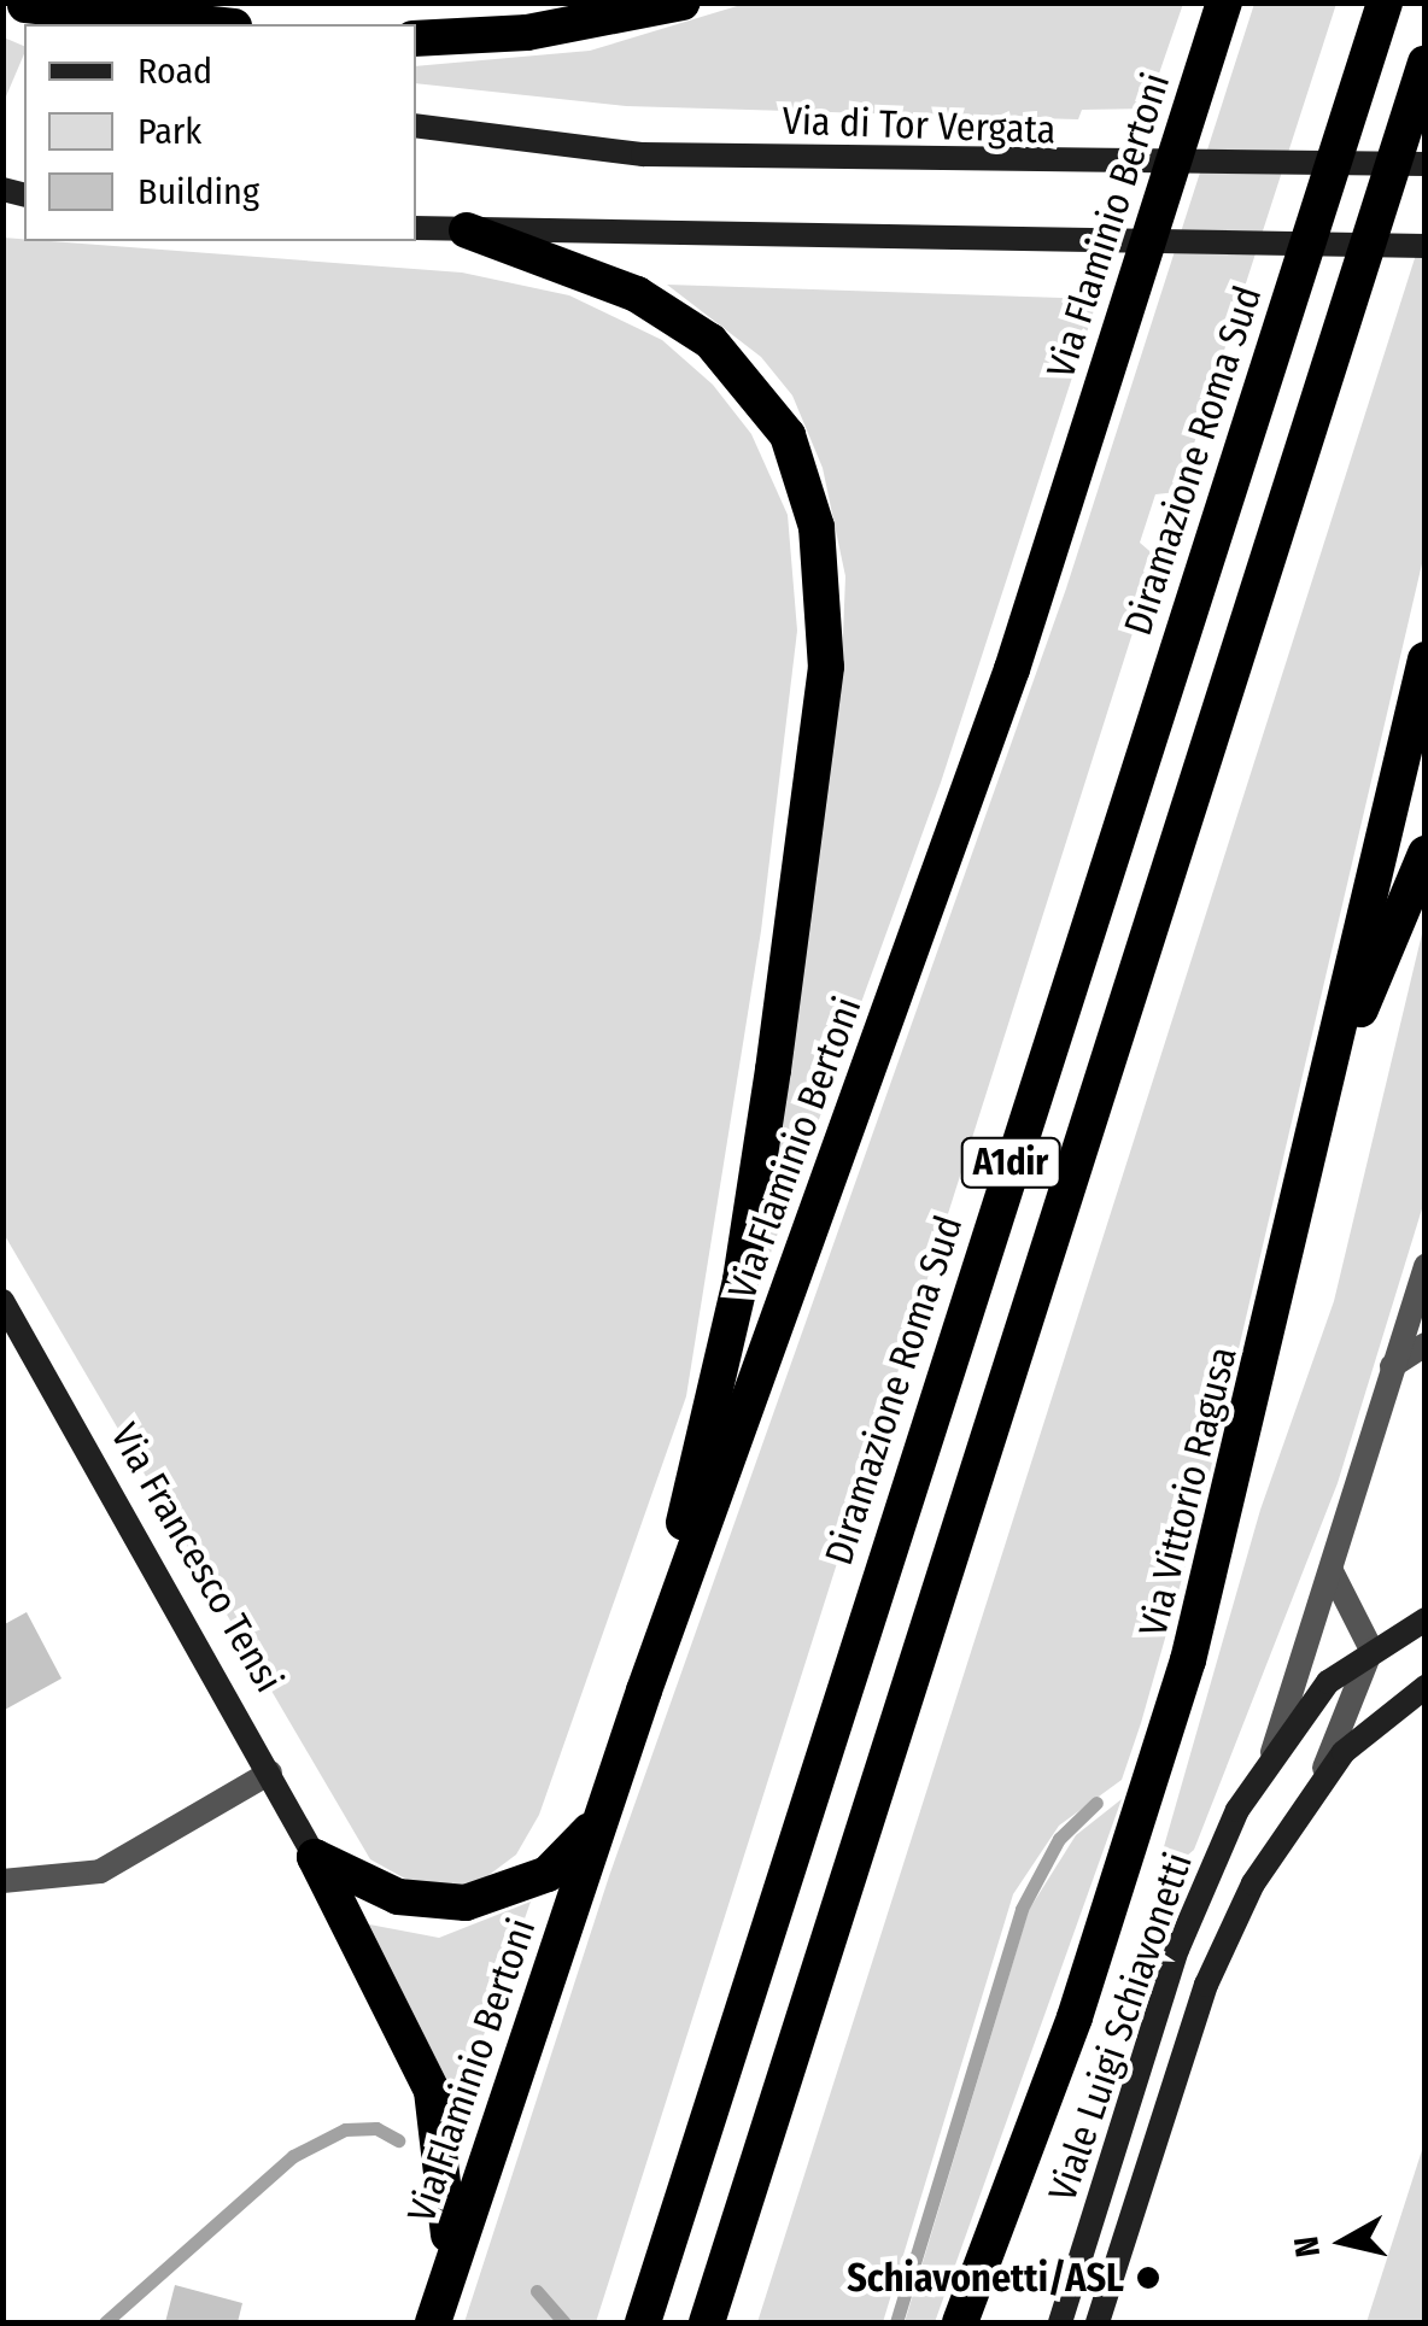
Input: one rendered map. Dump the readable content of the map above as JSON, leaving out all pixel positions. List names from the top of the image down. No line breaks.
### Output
{"streets":{"highway":["Via Flaminio Bertoni","Diramazione Roma Sud","A1dir","Via Vittorio Ragusa"],"main road":["Via di Tor Vergata","Via Francesco Tensi","Viale Luigi Schiavonetti"]},"places":["Schiavonetti/ASL"],"legend":["Road","Park","Building"],"north":"left"}
